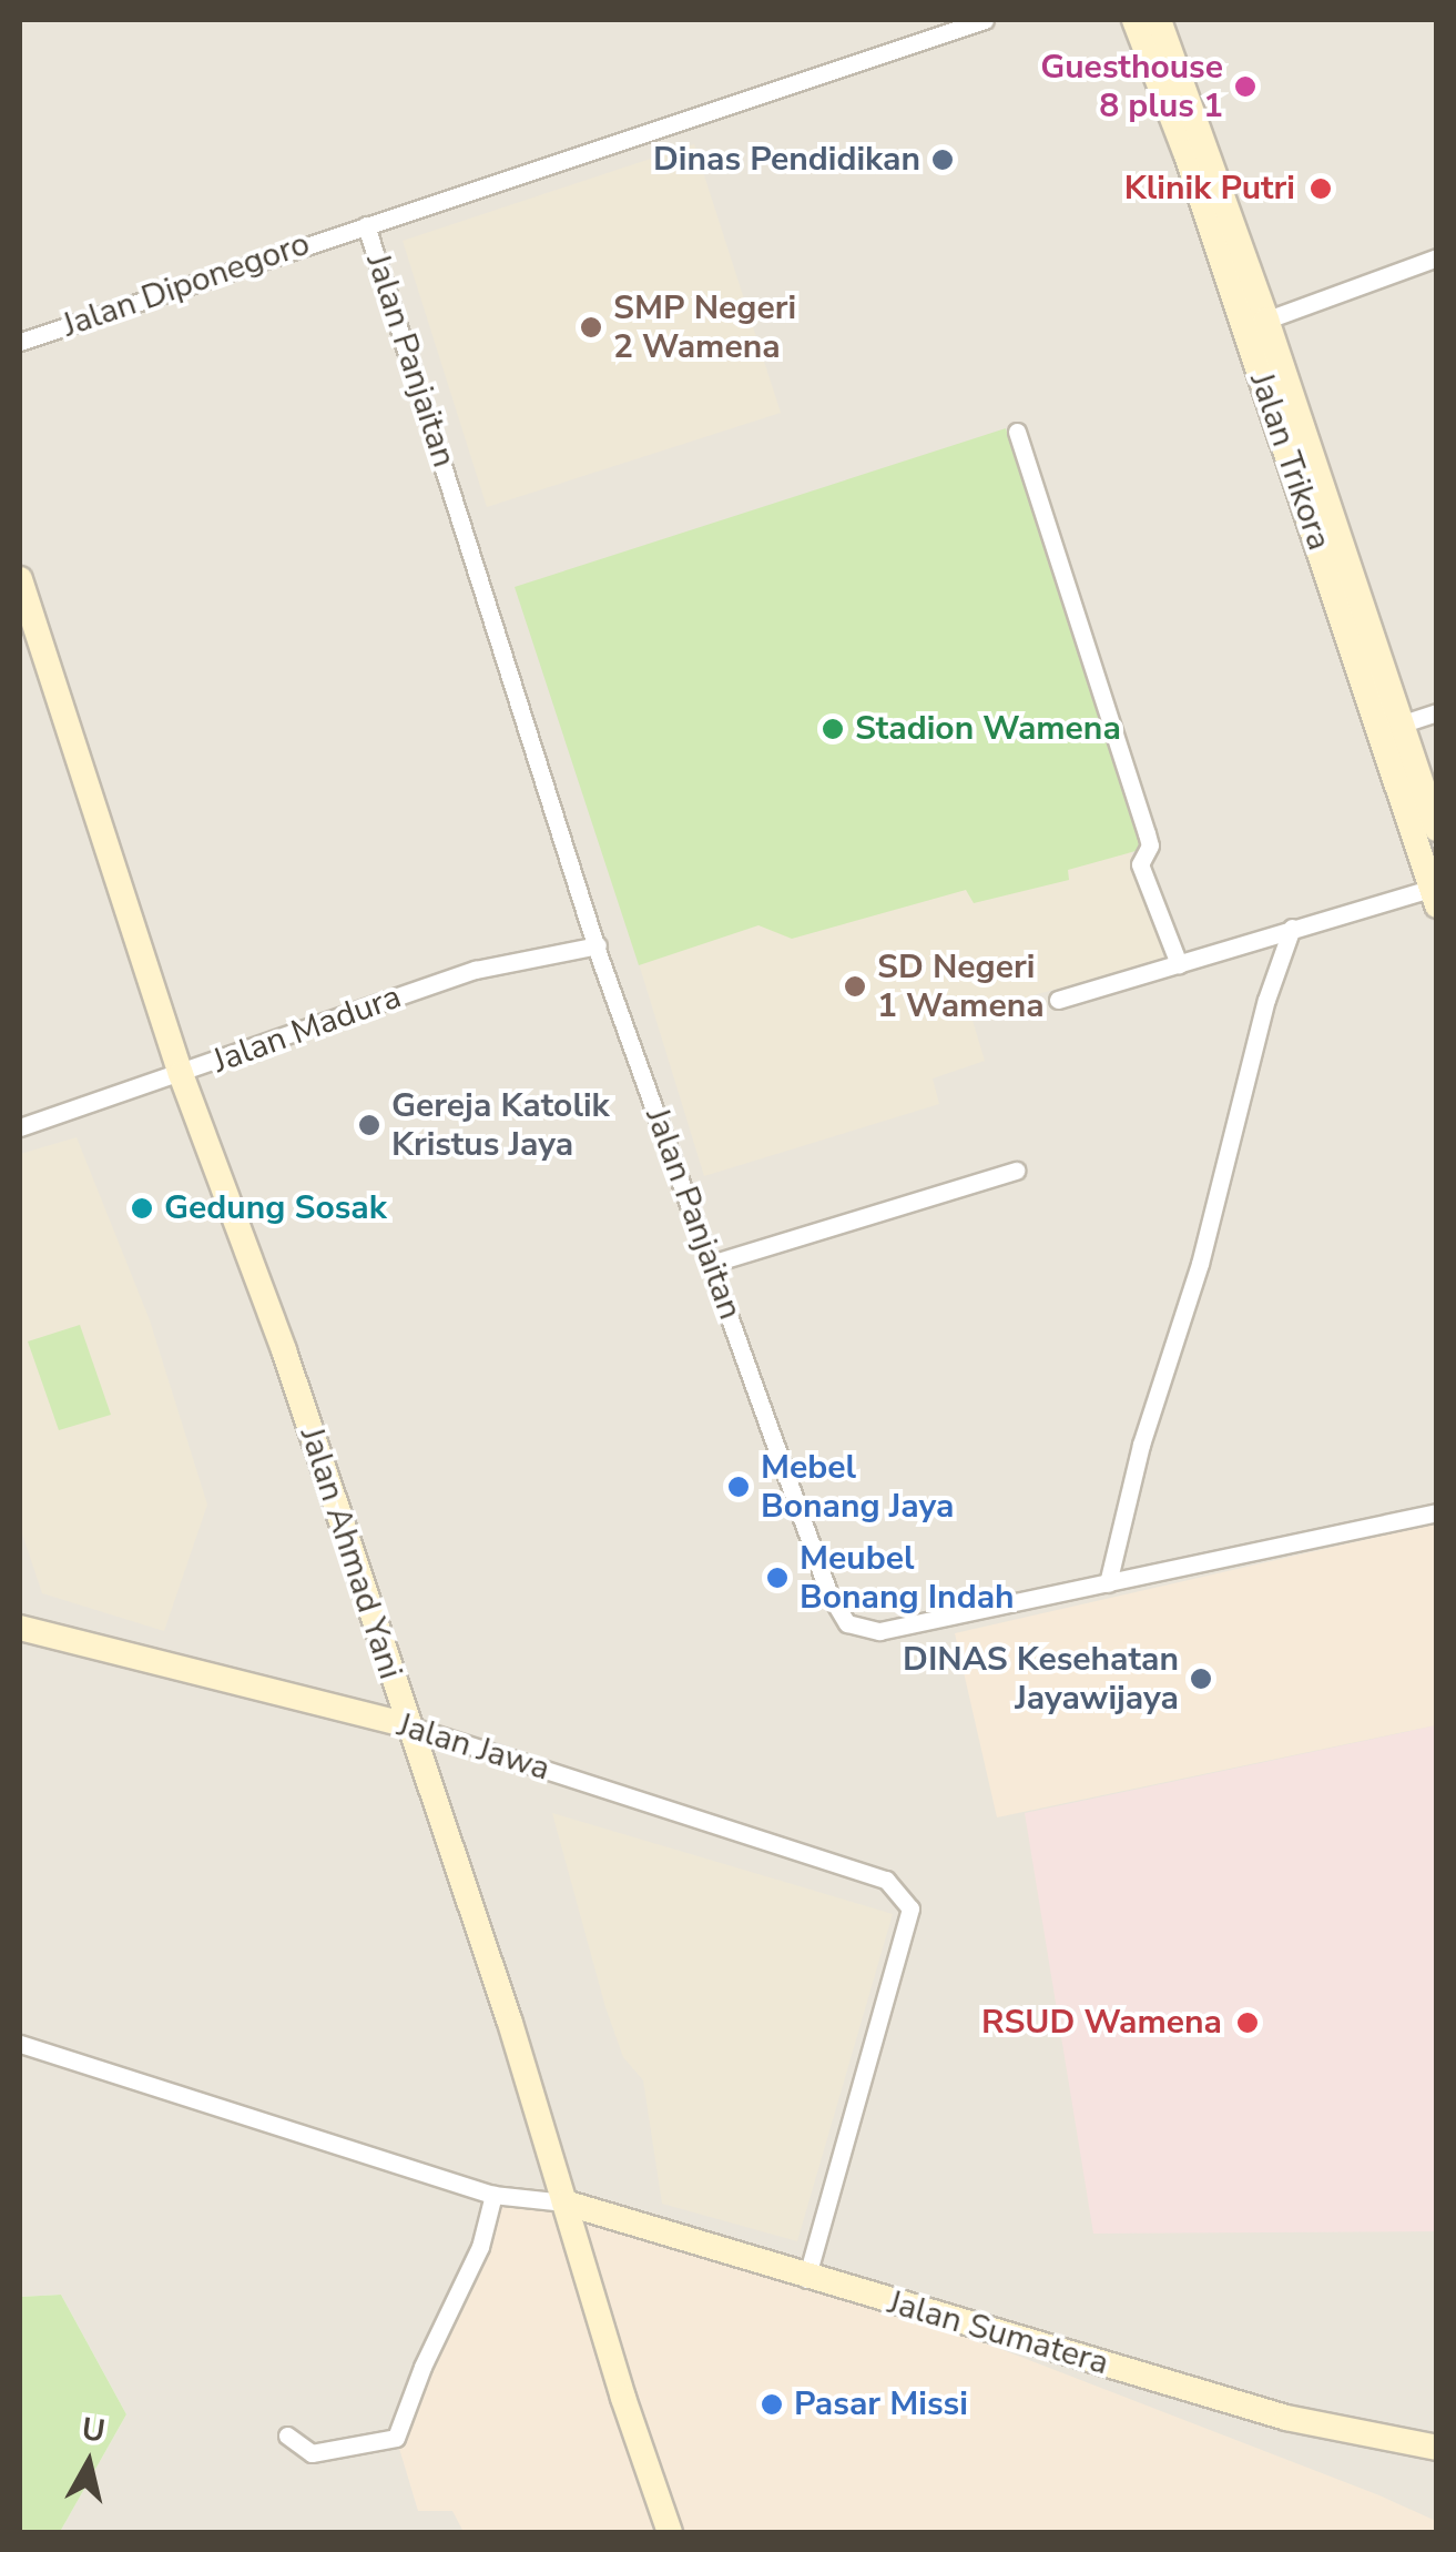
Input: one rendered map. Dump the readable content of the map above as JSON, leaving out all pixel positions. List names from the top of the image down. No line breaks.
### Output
{"streets":{"main road":["Jalan Trikora","Jalan Ahmad Yani","Jalan Jawa","Jalan Sumatera"],"street":["Jalan Diponegoro","Jalan Panjaitan","Jalan Madura"]},"crossings":[["Jalan Diponegoro","Jalan Panjaitan"],["Jalan Panjaitan","Jalan Madura"],["Jalan Madura","Jalan Ahmad Yani"],["Jalan Ahmad Yani","Jalan Jawa"],["Jalan Ahmad Yani","Jalan Sumatera"],["Jalan Jawa","Jalan Sumatera"]],"places":["Guesthouse 8 plus 1","Dinas Pendidikan","Klinik Putri","SMP Negeri 2 Wamena","Stadion Wamena","SD Negeri 1 Wamena","Gereja Katolik Kristus Jaya","Gedung Sosak","Mebel Bonang Jaya","Meubel Bonang Indah","DINAS Kesehatan Jayawijaya","RSUD Wamena","Pasar Missi"],"north":"top"}
